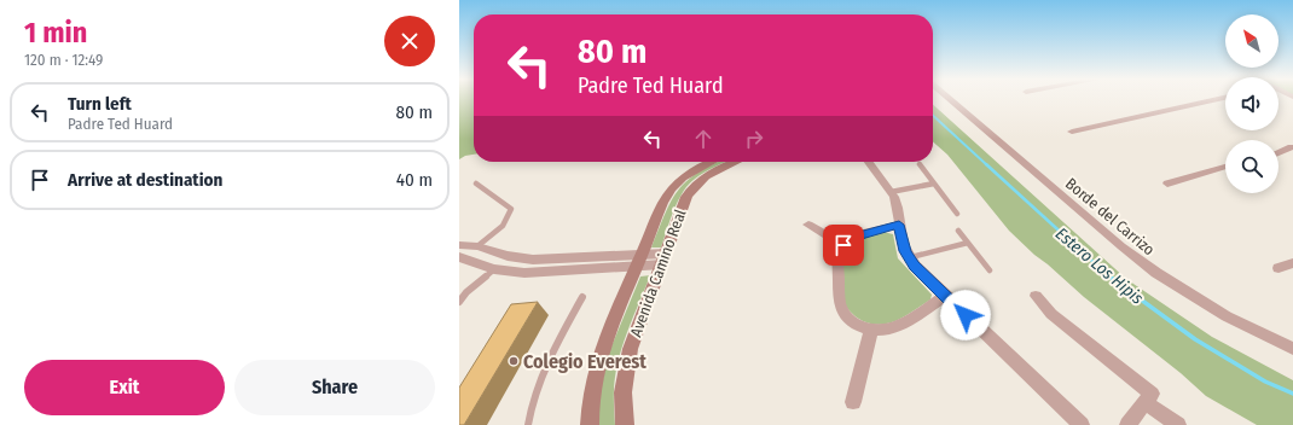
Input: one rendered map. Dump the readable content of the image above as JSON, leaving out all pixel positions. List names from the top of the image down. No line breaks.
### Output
{"streets":{"main road":["Avenida Camino Real"],"street":["Borde del Carrizo"]},"water":["Estero Los Hipis"],"places":["Colegio Everest"],"north":"top left","page":{"heading":["1 min","120 m · 12:49"],"turn":["80 m","Padre Ted Huard"],"list":[{"name":"Turn left","note":"Padre Ted Huard","value":"80 m"},{"name":"Arrive at destination","value":"40 m"}],"buttons":["Exit","Share"]}}
